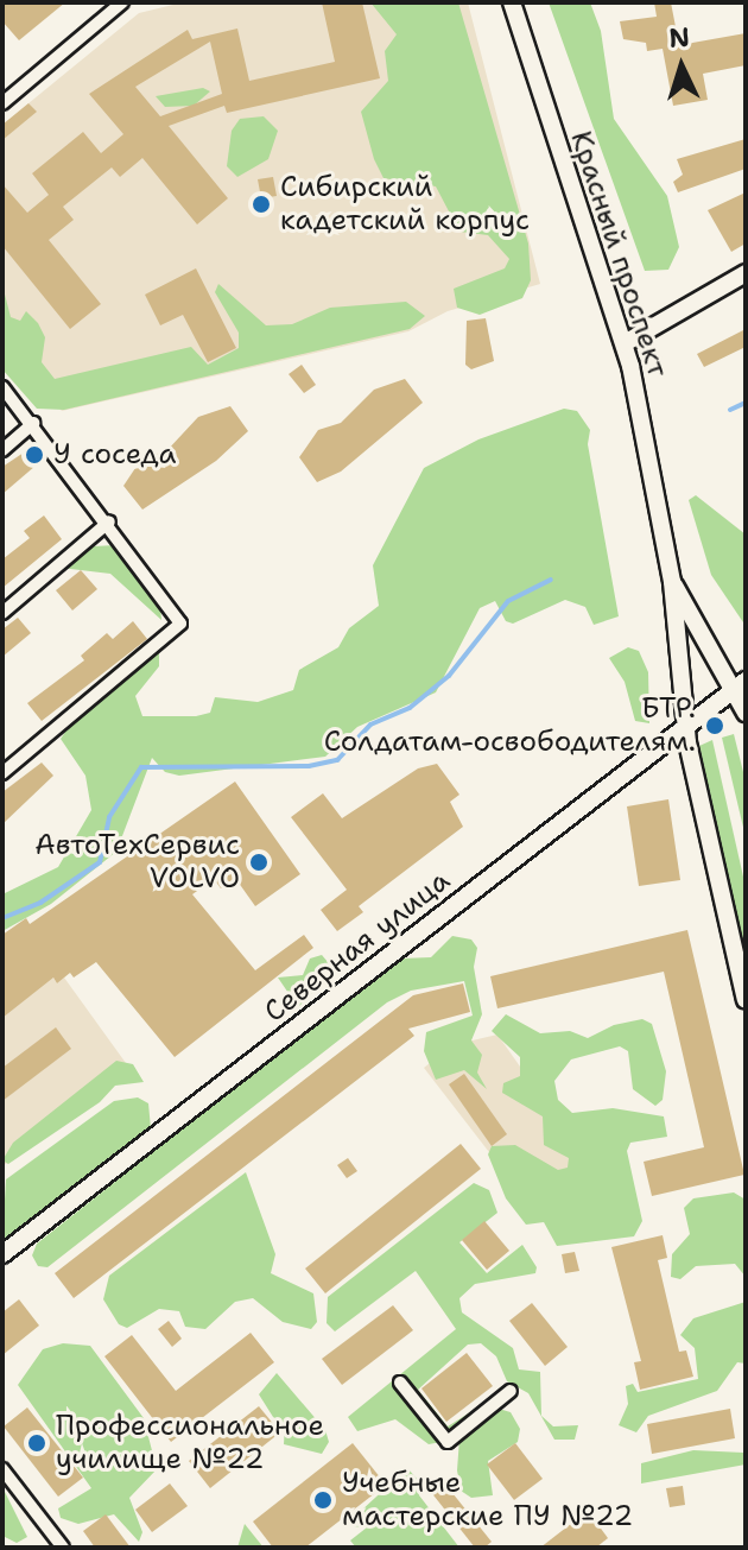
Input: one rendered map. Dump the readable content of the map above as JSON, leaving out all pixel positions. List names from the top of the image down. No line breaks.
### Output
{"streets":{"main road":["Красный проспект","Северная улица"]},"crossings":[["Красный проспект","Северная улица"]],"places":["Сибирский кадетский корпус","У соседа","БТР. Солдатам-освободителям.","АвтоТехСервис VOLVO","Профессиональное училище №22","Учебные мастерские ПУ №22"],"north":"top"}
